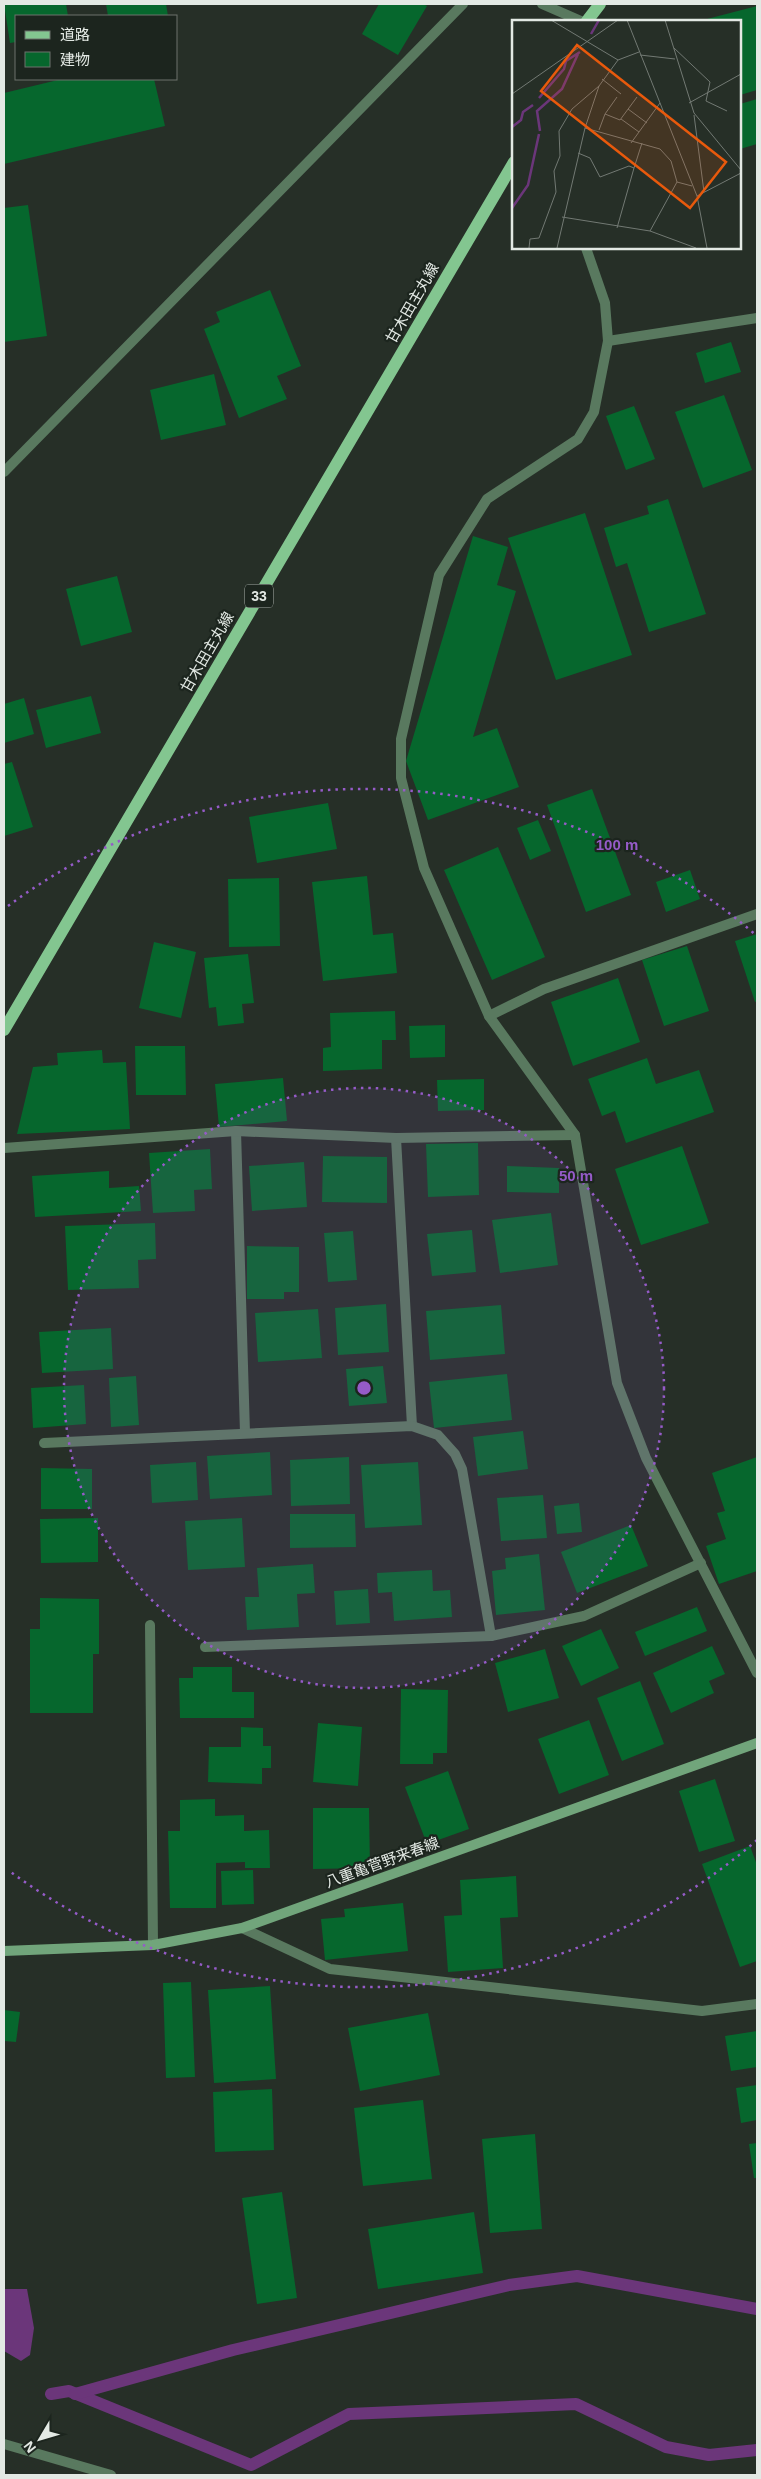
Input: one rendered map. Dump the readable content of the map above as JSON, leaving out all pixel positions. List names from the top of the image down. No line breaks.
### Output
{"streets":{"main road":["甘木田主丸線","33","八重亀菅野来春線"]},"legend":["道路","建物"],"north":"bottom left","rings":["100 m","50 m"]}
